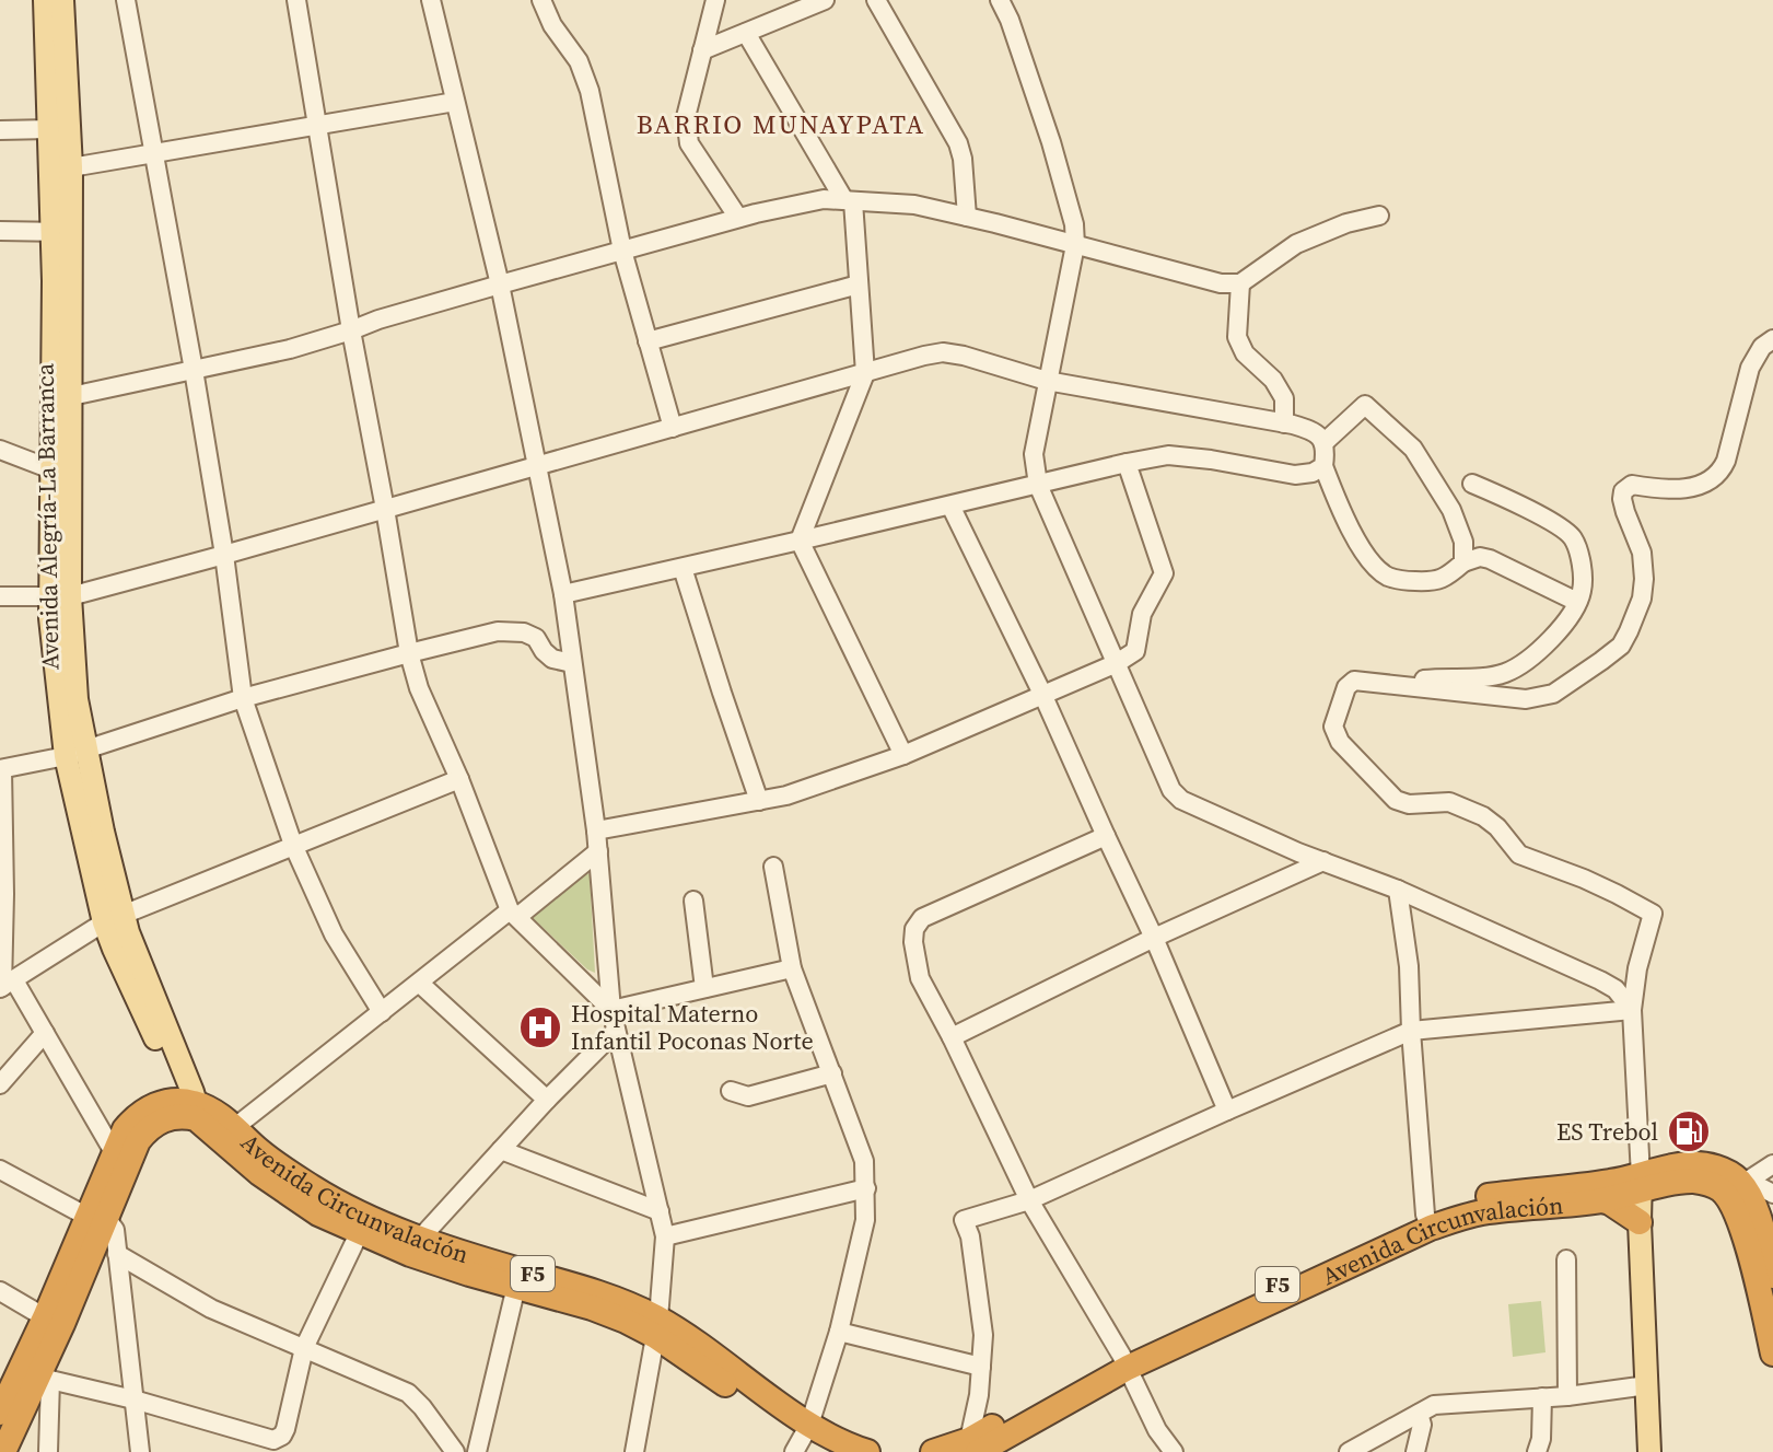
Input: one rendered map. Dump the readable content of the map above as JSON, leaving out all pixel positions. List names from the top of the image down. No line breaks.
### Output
{"streets":{"highway":["Avenida Circunvalación","F5"],"main road":["Avenida Alegría-La Barranca"]},"crossings":[["Avenida Alegría-La Barranca","Avenida Circunvalación"]],"districts":["BARRIO MUNAYPATA"],"places":{"hospital":["Hospital Materno Infantil Poconas Norte"],"fuel station":["ES Trebol"]}}
